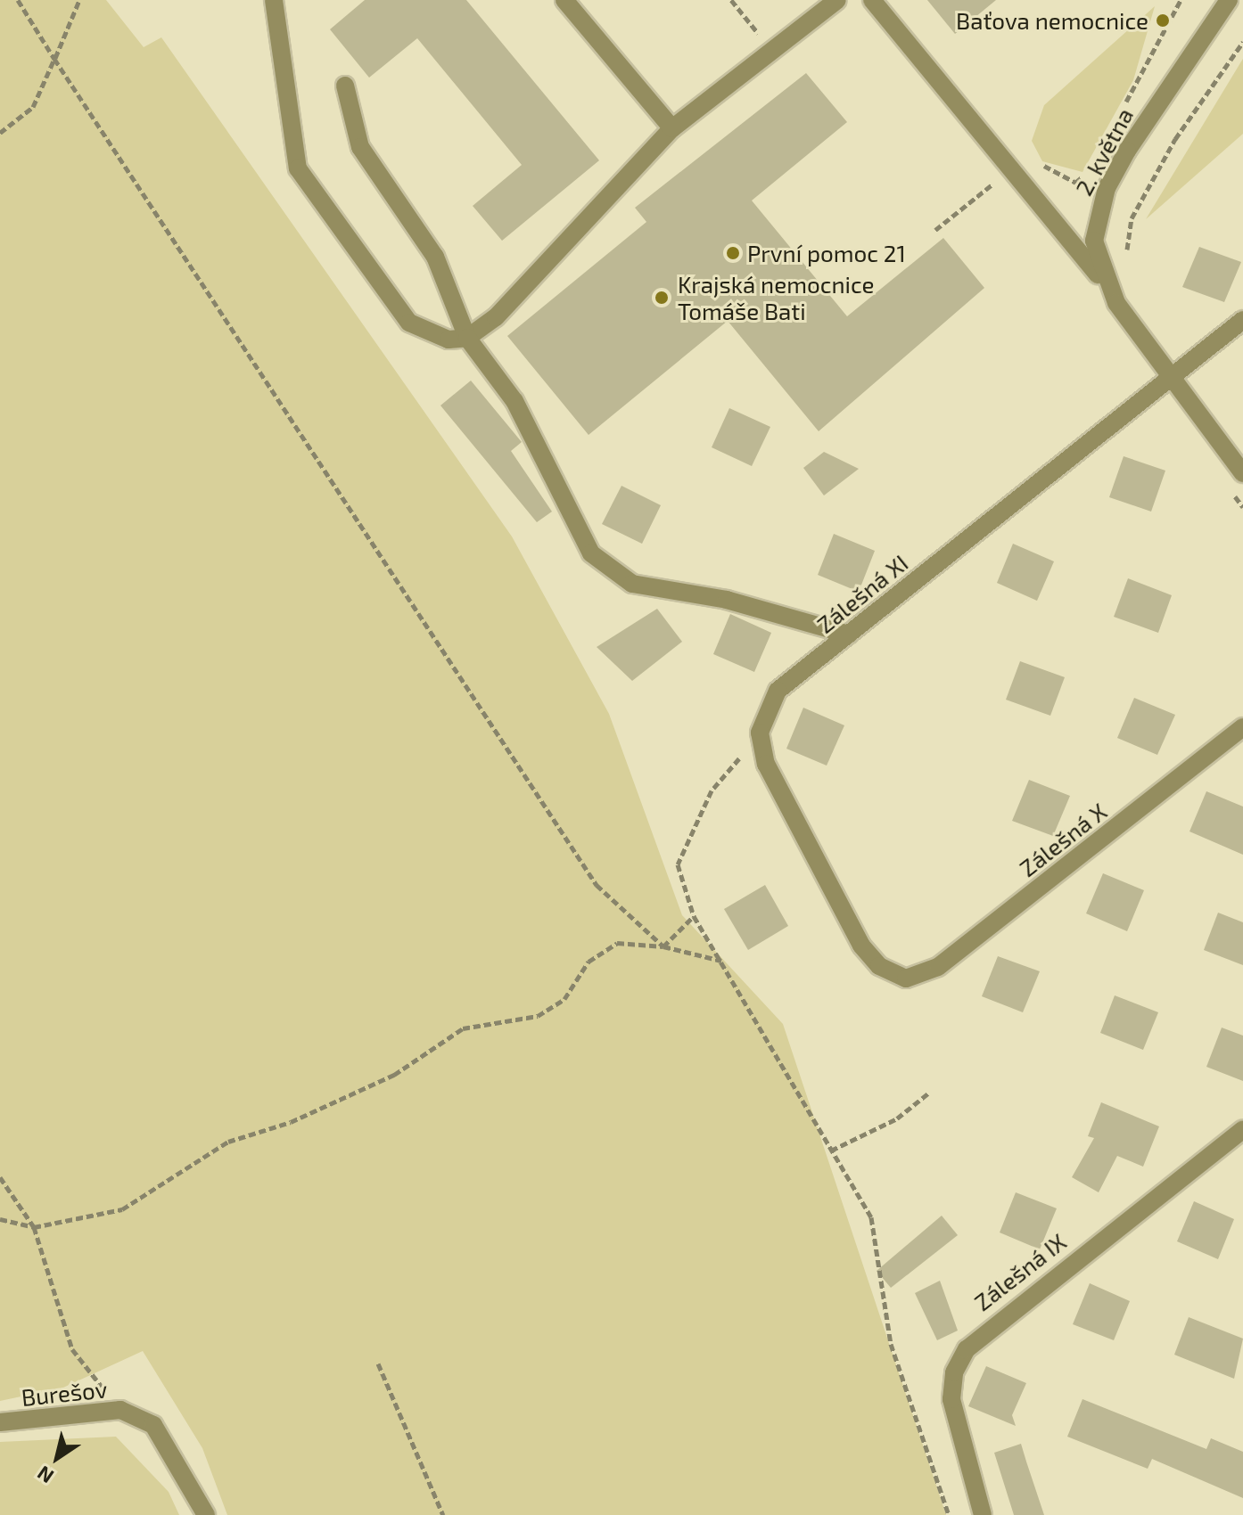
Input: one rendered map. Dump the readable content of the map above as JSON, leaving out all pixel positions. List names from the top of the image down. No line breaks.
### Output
{"streets":{"street":["2. května","Zálešná XI","Zálešná X","Zálešná IX","Burešov"]},"crossings":[["2. května","Zálešná XI"],["Zálešná XI","Zálešná X"]],"places":["Baťova nemocnice","První pomoc 21","Krajská nemocnice Tomáše Bati"],"north":"bottom left"}
